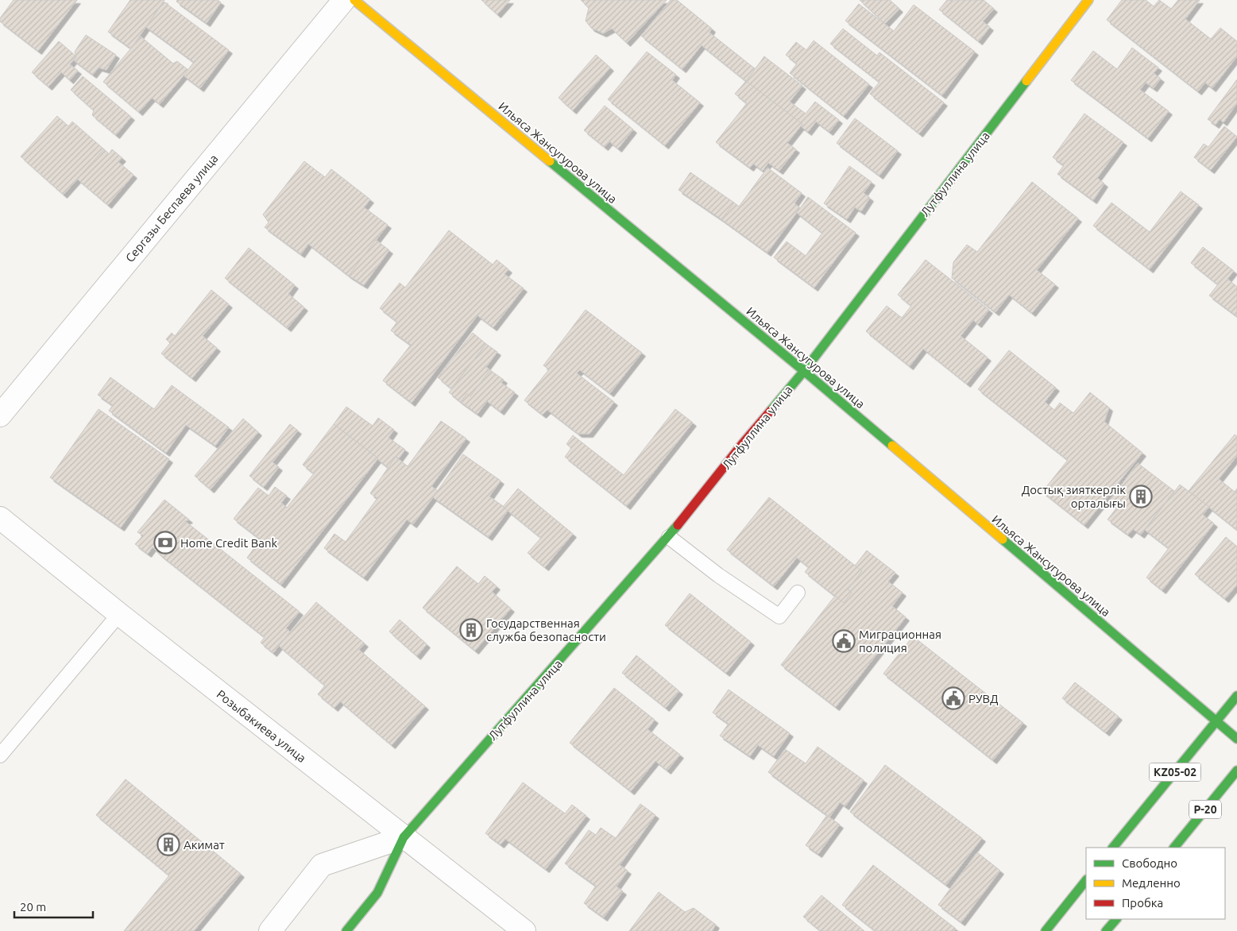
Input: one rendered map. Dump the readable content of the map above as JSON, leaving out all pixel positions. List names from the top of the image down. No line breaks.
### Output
{"streets":{"main road":["Ильяса Жансугурова улица","Лутфуллина улица","KZ05-02","Р-20"],"street":["Сергазы Беспаева улица","Розыбакиева улица"]},"crossings":[["Ильяса Жансугурова улица","Лутфуллина улица"],["Ильяса Жансугурова улица","KZ05-02"],["Лутфуллина улица","Розыбакиева улица"]],"places":{"building":["Достық зияткерлік орталығы","Государственная служба безопасности","Акимат"],"bank":["Home Credit Bank"],"public building":["Миграционная полиция","РУВД"]},"legend":["Свободно","Медленно","Пробка"],"scale_bar":"20 m"}
